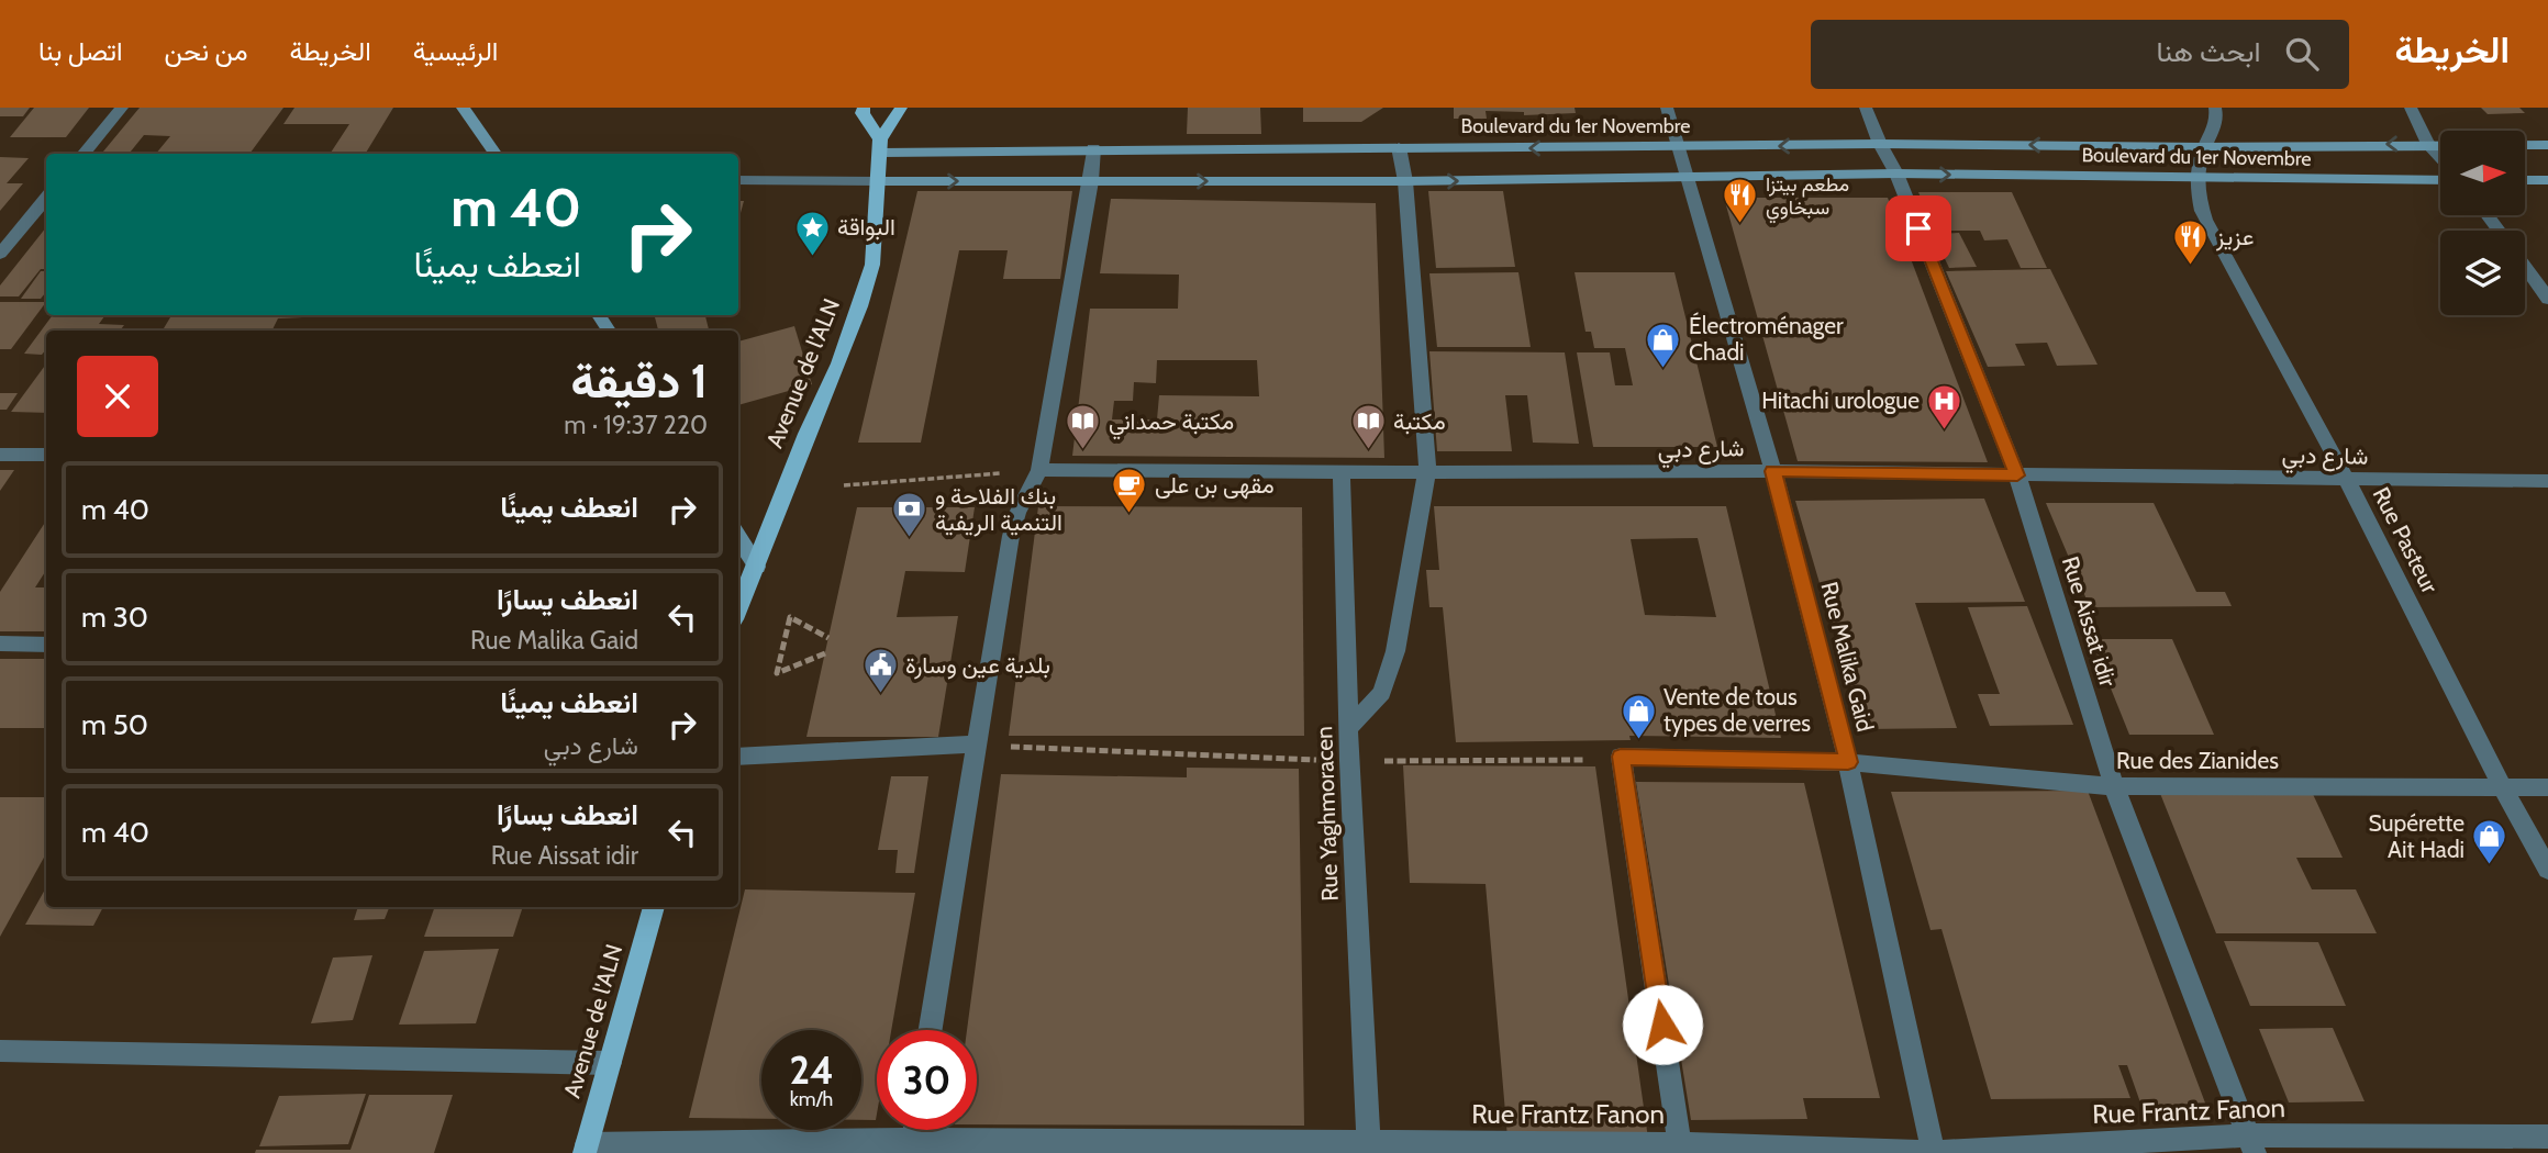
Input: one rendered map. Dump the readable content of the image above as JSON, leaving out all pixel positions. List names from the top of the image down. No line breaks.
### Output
{"streets":{"main road":["Boulevard du 1er Novembre","Avenue de l'ALN"],"street":["شارع دبي","Rue Pasteur","Rue Aissat idir","Rue Malika Gaid","Rue des Zianides","Rue Yaghmoracen","Rue Frantz Fanon"]},"crossings":[["Boulevard du 1er Novembre","Avenue de l'ALN"],["Boulevard du 1er Novembre","Rue Pasteur"],["Boulevard du 1er Novembre","Rue Aissat idir"],["Boulevard du 1er Novembre","Rue Malika Gaid"],["Avenue de l'ALN","Rue Frantz Fanon"],["شارع دبي","Rue Pasteur"],["شارع دبي","Rue Aissat idir"],["شارع دبي","Rue Malika Gaid"],["شارع دبي","Rue Yaghmoracen"],["Rue Pasteur","Rue des Zianides"],["Rue Aissat idir","Rue des Zianides"],["Rue Aissat idir","Rue Frantz Fanon"],["Rue Malika Gaid","Rue des Zianides"],["Rue Malika Gaid","Rue Frantz Fanon"],["Rue Yaghmoracen","Rue Frantz Fanon"]],"places":{"restaurant":["مطعم بيتزا سبخاوي","عزيز"],"place":["البواقة"],"shop":["Électroménager Chadi","Vente de tous types de verres","Supérette Ait Hadi"],"hospital":["Hitachi urologue"],"library":["مكتبة حمداني","مكتبة"],"cafe":["مقهى بن على"],"bank":["بنك الفلاحة و التنمية الريفية"],"public building":["بلدية عين وسارة"]},"north":"right","page":{"header":"الخريطة","search":"ابحث هنا","nav":["الرئيسية","الخريطة","من نحن","اتصل بنا"],"turn":["40 m","انعطف يمينًا"],"heading":["1 دقيقة","220 m · 19:37"],"list":[{"name":"انعطف يمينًا","value":"40 m"},{"name":"انعطف يسارًا","note":"Rue Malika Gaid","value":"30 m"},{"name":"انعطف يمينًا","note":"شارع دبي","value":"50 m"},{"name":"انعطف يسارًا","note":"Rue Aissat idir","value":"40 m"}],"speed":"24 km/h","limit":"30"}}
